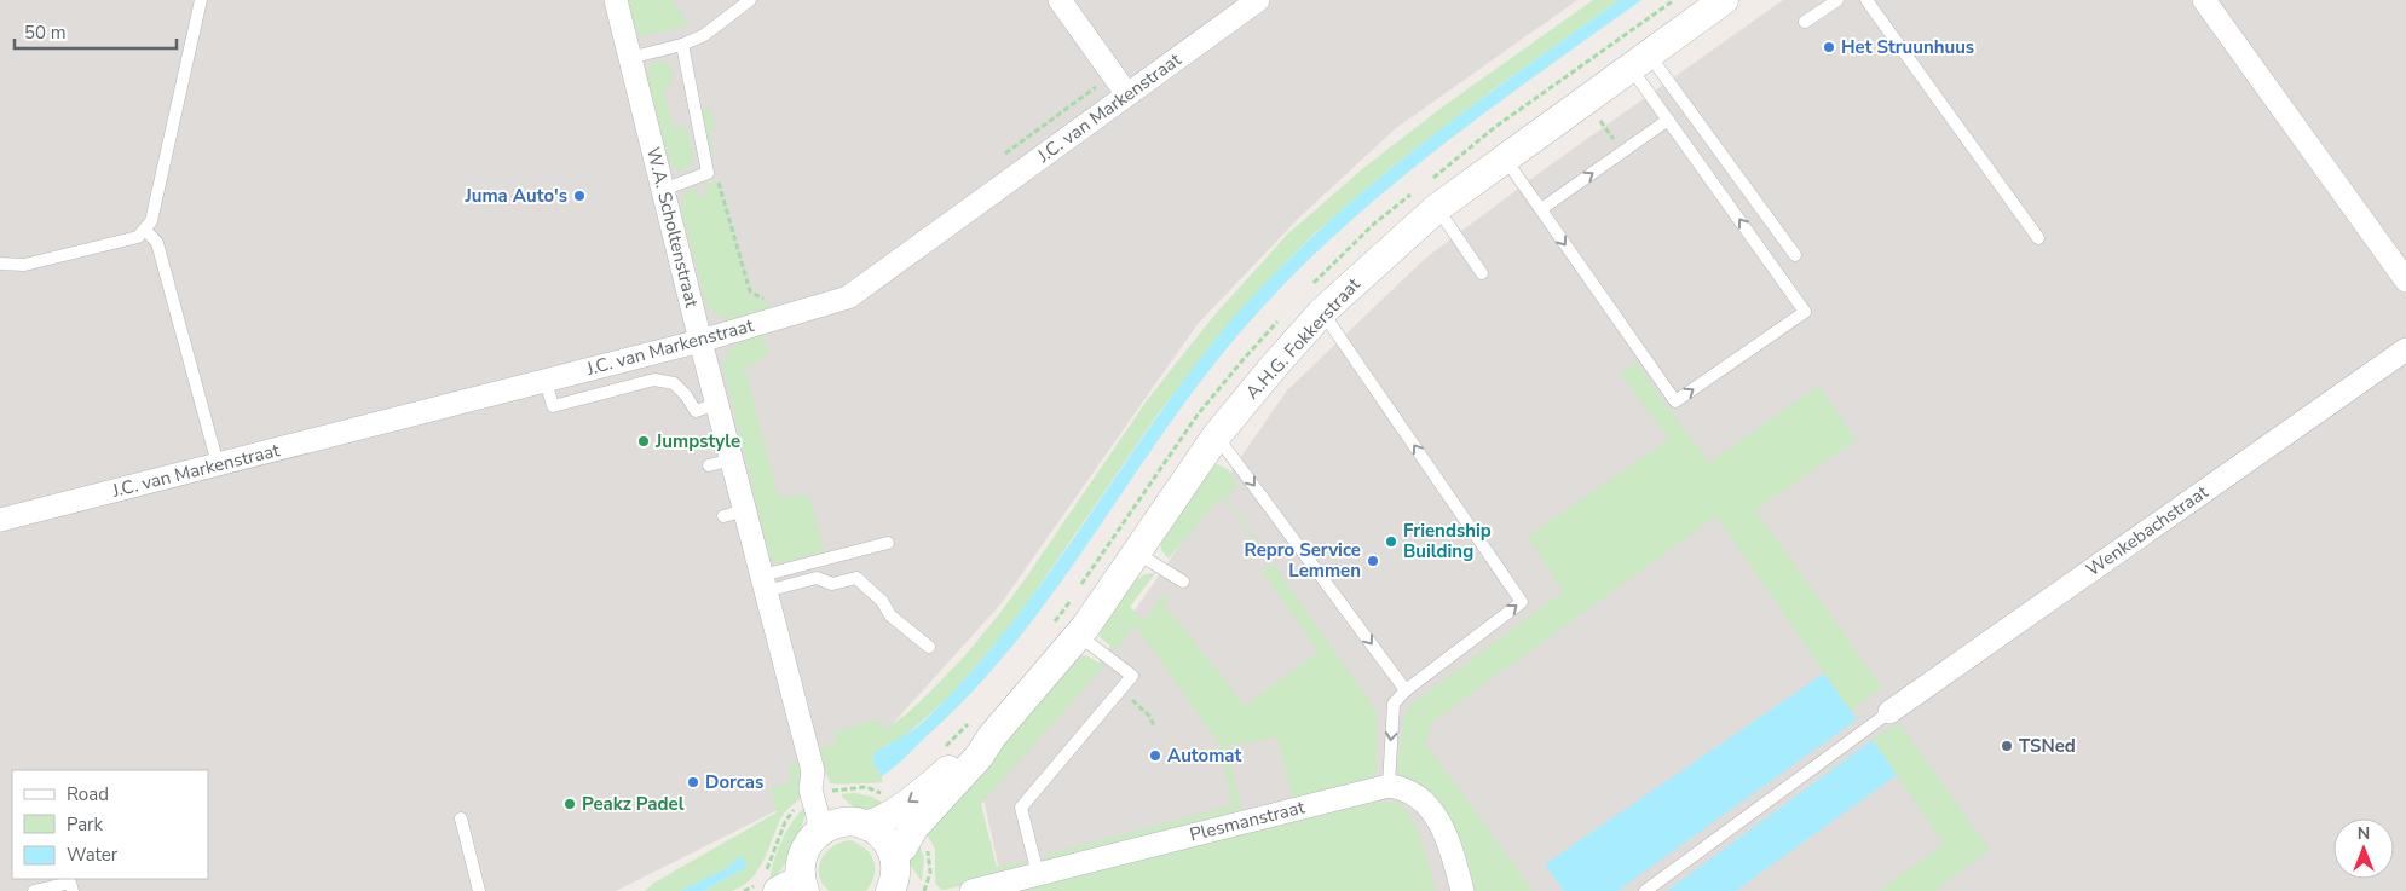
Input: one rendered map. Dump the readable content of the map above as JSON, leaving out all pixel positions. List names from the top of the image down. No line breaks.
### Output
{"streets":{"street":["J.C. van Markenstraat","W.A. Scholtenstraat","A.H.G. Fokkerstraat","Wenkebachstraat","Plesmanstraat"]},"crossings":[["J.C. van Markenstraat","W.A. Scholtenstraat"],["W.A. Scholtenstraat","A.H.G. Fokkerstraat"]],"places":["Het Struunhuus","Juma Auto's","Jumpstyle","Friendship Building","Repro Service Lemmen","TSNed","Automat","Dorcas","Peakz Padel"],"legend":["Road","Park","Water"],"scale_bar":"50 m","north":"top"}
